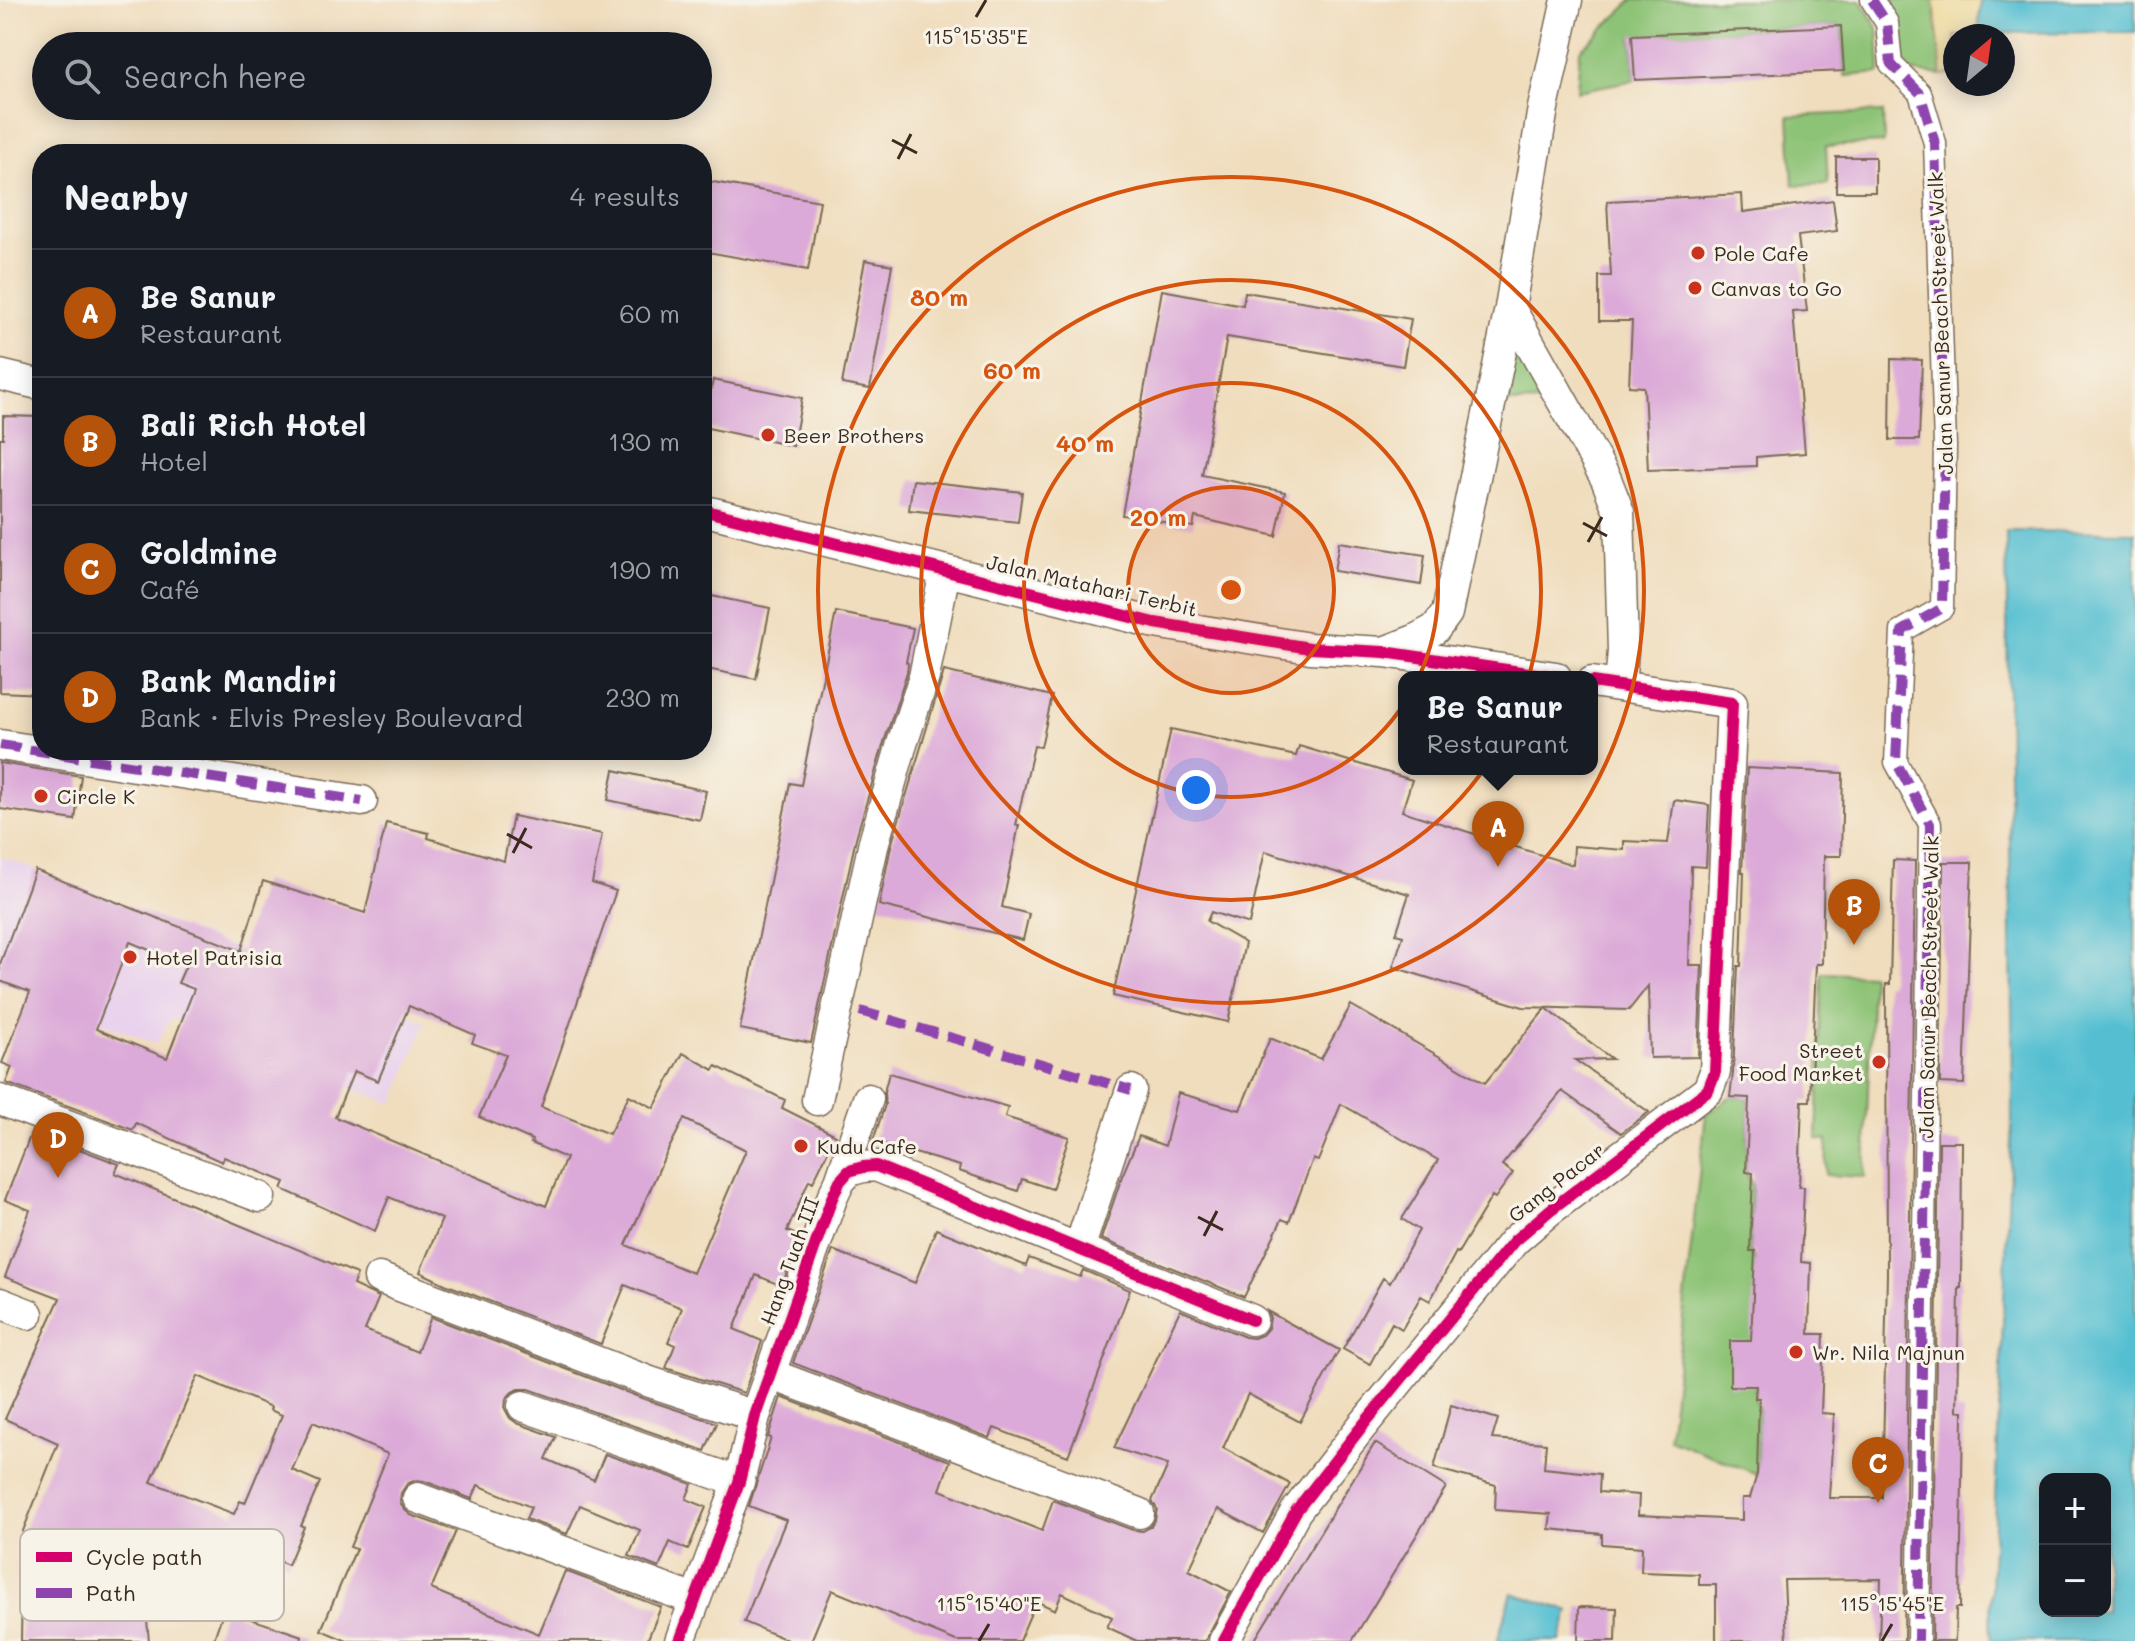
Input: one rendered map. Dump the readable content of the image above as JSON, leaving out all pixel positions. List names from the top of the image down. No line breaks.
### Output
{"streets":{"street":["Jalan Sanur Beach Street Walk","Jalan Matahari Terbit","Gang Pacar","Hang Tuah III"]},"places":["Pole Cafe","Canvas to Go","Beer Brothers","Circle K","Hotel Patrisia","Street Food Market","Kudu Cafe","Wr. Nila Majnun"],"legend":["Cycle path","Path"],"north":"top right","page":{"search":"Search here","heading":["Nearby","4 results"],"list":[{"mark":"A","name":"Be Sanur","note":"Restaurant","value":"60 m"},{"mark":"B","name":"Bali Rich Hotel","note":"Hotel","value":"130 m"},{"mark":"C","name":"Goldmine","note":"Café","value":"190 m"},{"mark":"D","name":"Bank Mandiri","note":"Bank · Elvis Presley Boulevard","value":"230 m"}],"popup":["Be Sanur","Restaurant"],"pins":["A","B","D","C"],"map_buttons":["+","−"]},"coordinates":["115°15'35\"E","115°15'40\"E","115°15'45\"E"],"rings":["80 m","60 m","40 m","20 m"]}
